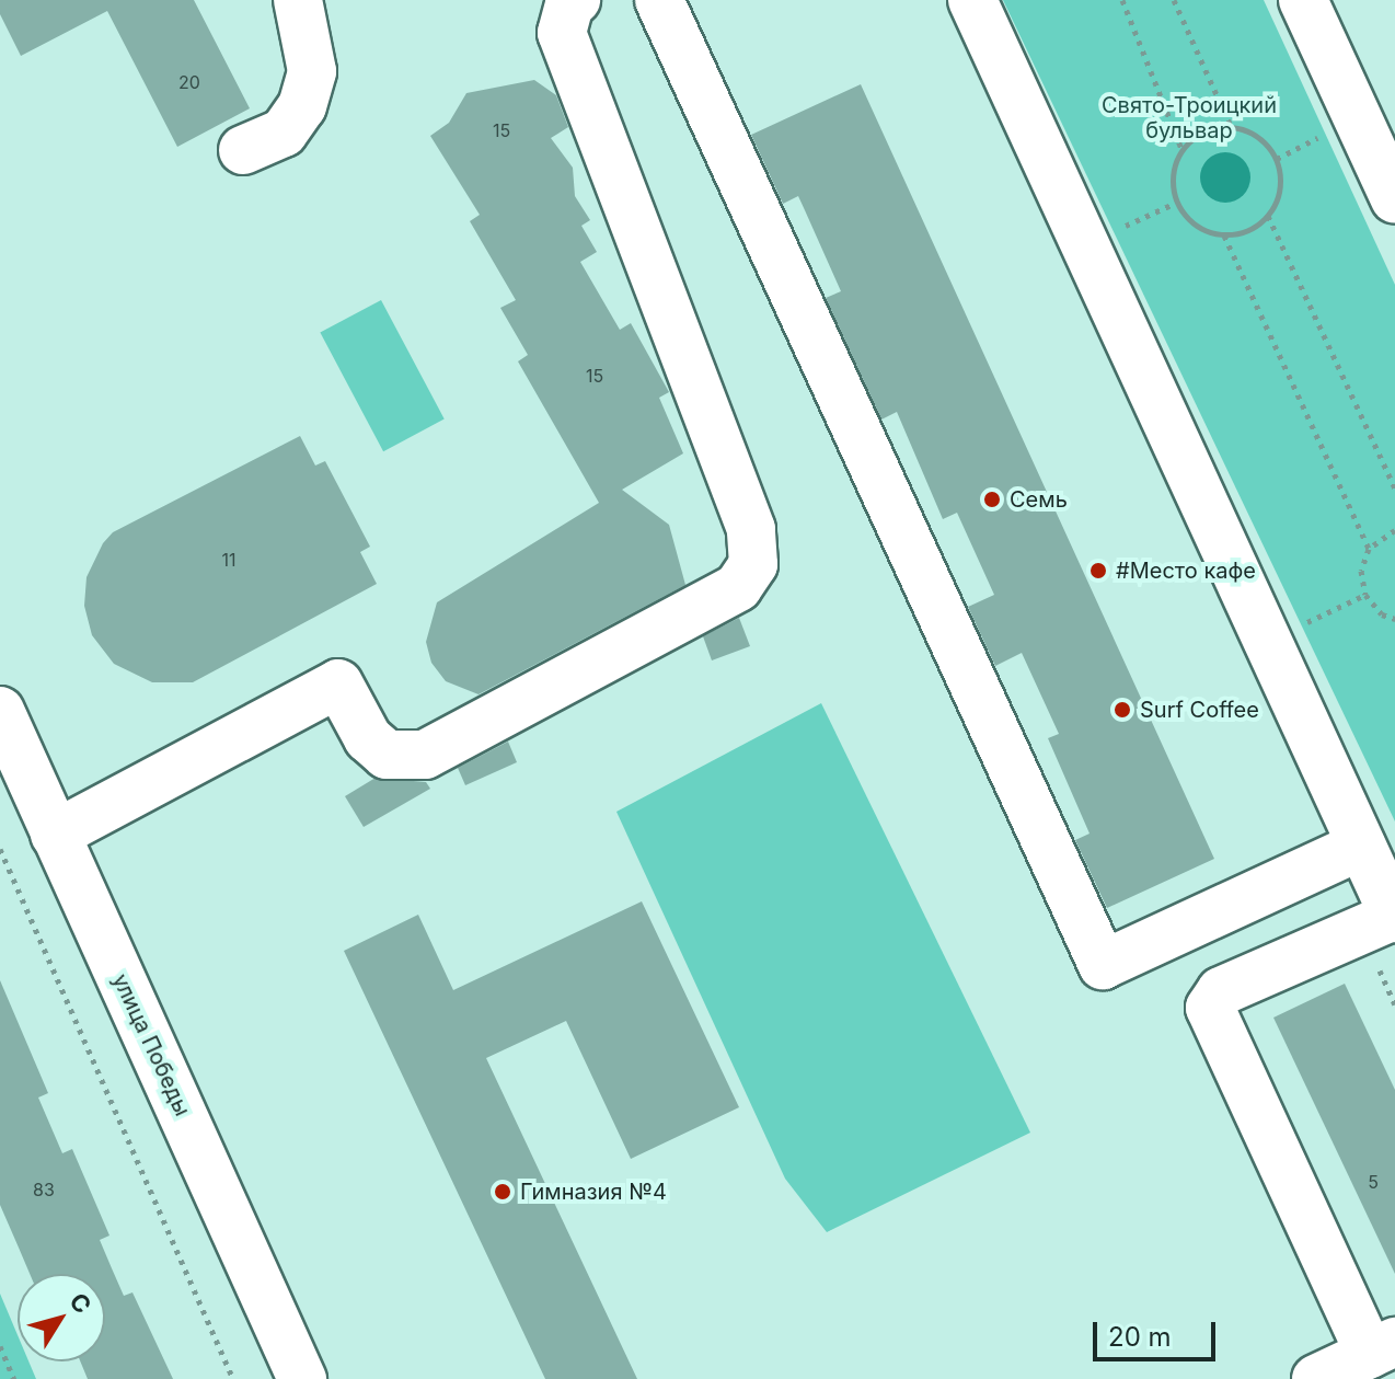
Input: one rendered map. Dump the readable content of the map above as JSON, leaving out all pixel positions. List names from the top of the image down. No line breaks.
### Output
{"streets":{"street":["улица Победы"]},"parks":["Свято-Троицкий бульвар"],"places":["Семь","#Место кафе","Surf Coffee","Гимназия №4"],"house_numbers":["20","15","15","11","5","83"],"scale_bar":"20 m","north":"top right"}
